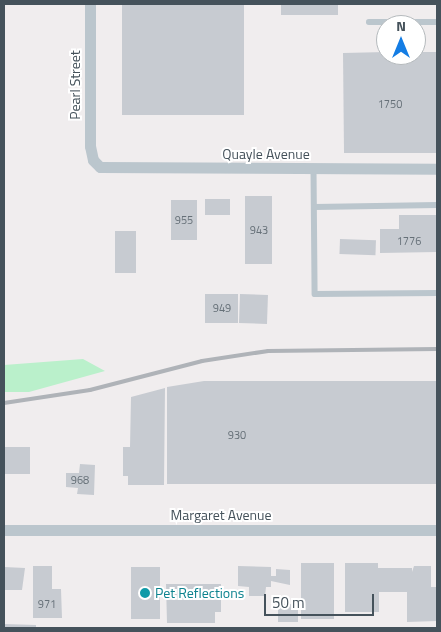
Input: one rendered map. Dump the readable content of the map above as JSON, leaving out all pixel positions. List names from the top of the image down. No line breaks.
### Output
{"streets":{"street":["Pearl Street","Quayle Avenue","Margaret Avenue"]},"crossings":[["Pearl Street","Quayle Avenue"]],"places":["Pet Reflections"],"house_numbers":["1750","955","943","1776","949","930","968","971"],"scale_bar":"50 m","north":"top"}
